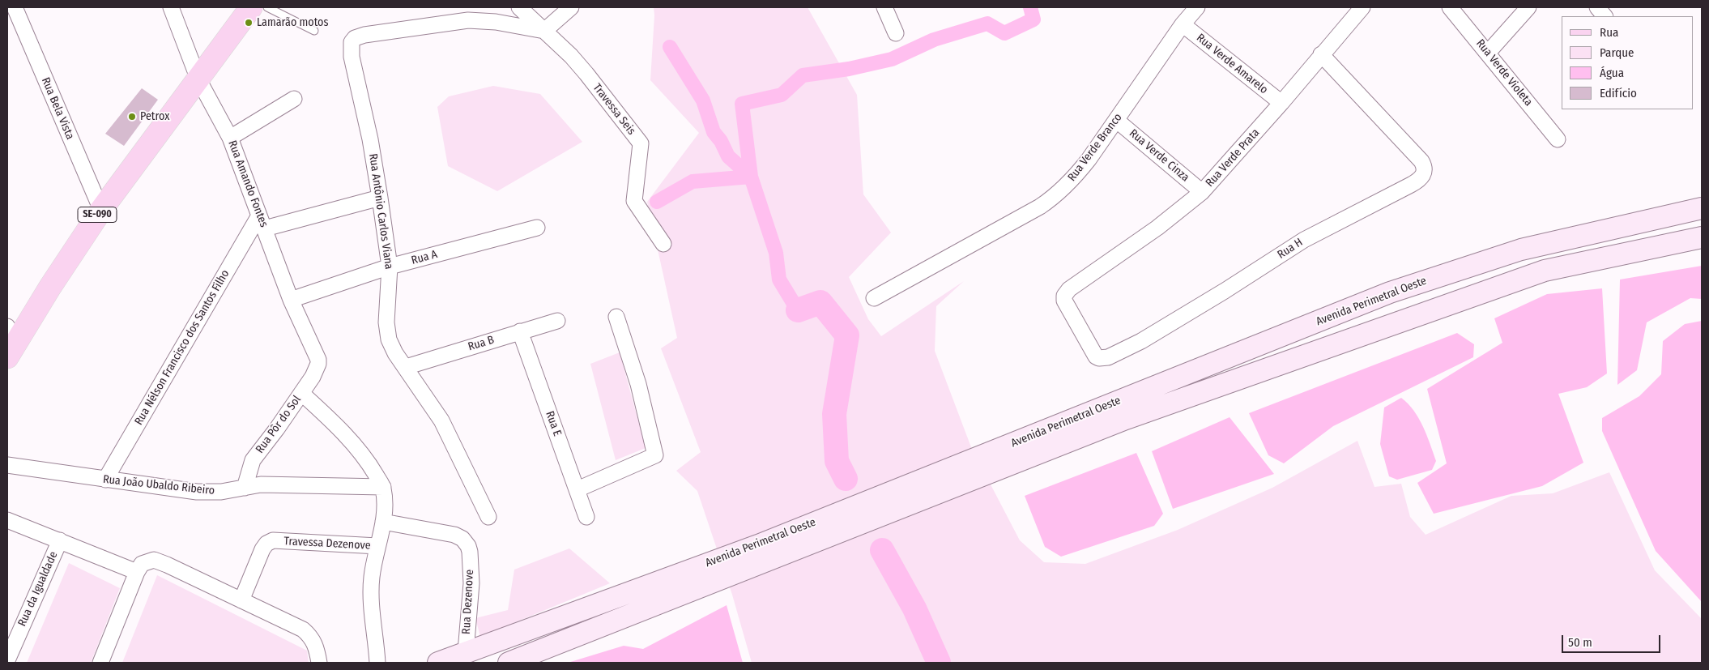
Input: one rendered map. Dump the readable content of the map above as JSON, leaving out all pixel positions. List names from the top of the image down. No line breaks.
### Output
{"streets":{"main road":["SE-090","Avenida Perimetral Oeste"],"street":["Rua Verde Amarelo","Rua Verde Violeta","Rua Bela Vista","Travessa Seis","Rua Verde Branco","Rua Verde Cinza","Rua Verde Prata","Rua Amando Fontes","Rua Antônio Carlos Viana","Rua H","Rua A","Rua B","Rua Nélson Francisco dos Santos Filho","Rua E","Rua Pôr do Sol","Rua João Ubaldo Ribeiro","Travessa Dezenove","Rua da Igualdade","Rua Dezenove"]},"crossings":[["Rua Verde Amarelo","Rua Verde Branco"],["Rua Verde Amarelo","Rua Verde Prata"],["Rua Bela Vista","SE-090"],["Travessa Seis","Rua Antônio Carlos Viana"],["Rua Verde Branco","Rua Verde Cinza"],["Rua Verde Cinza","Rua Verde Prata"],["Rua Verde Prata","Rua H"],["Rua Amando Fontes","SE-090"],["Rua Amando Fontes","Rua A"],["Rua Amando Fontes","Rua Nélson Francisco dos Santos Filho"],["Rua Amando Fontes","Rua Pôr do Sol"],["Rua Antônio Carlos Viana","Rua A"],["Rua Antônio Carlos Viana","Rua B"],["Avenida Perimetral Oeste","Rua Dezenove"],["Rua B","Rua E"],["Rua Nélson Francisco dos Santos Filho","Rua João Ubaldo Ribeiro"],["Rua Pôr do Sol","Rua João Ubaldo Ribeiro"]],"places":["Lamarão motos","Petrox"],"legend":["Rua","Parque","Água","Edifício"],"scale_bar":"50 m"}
